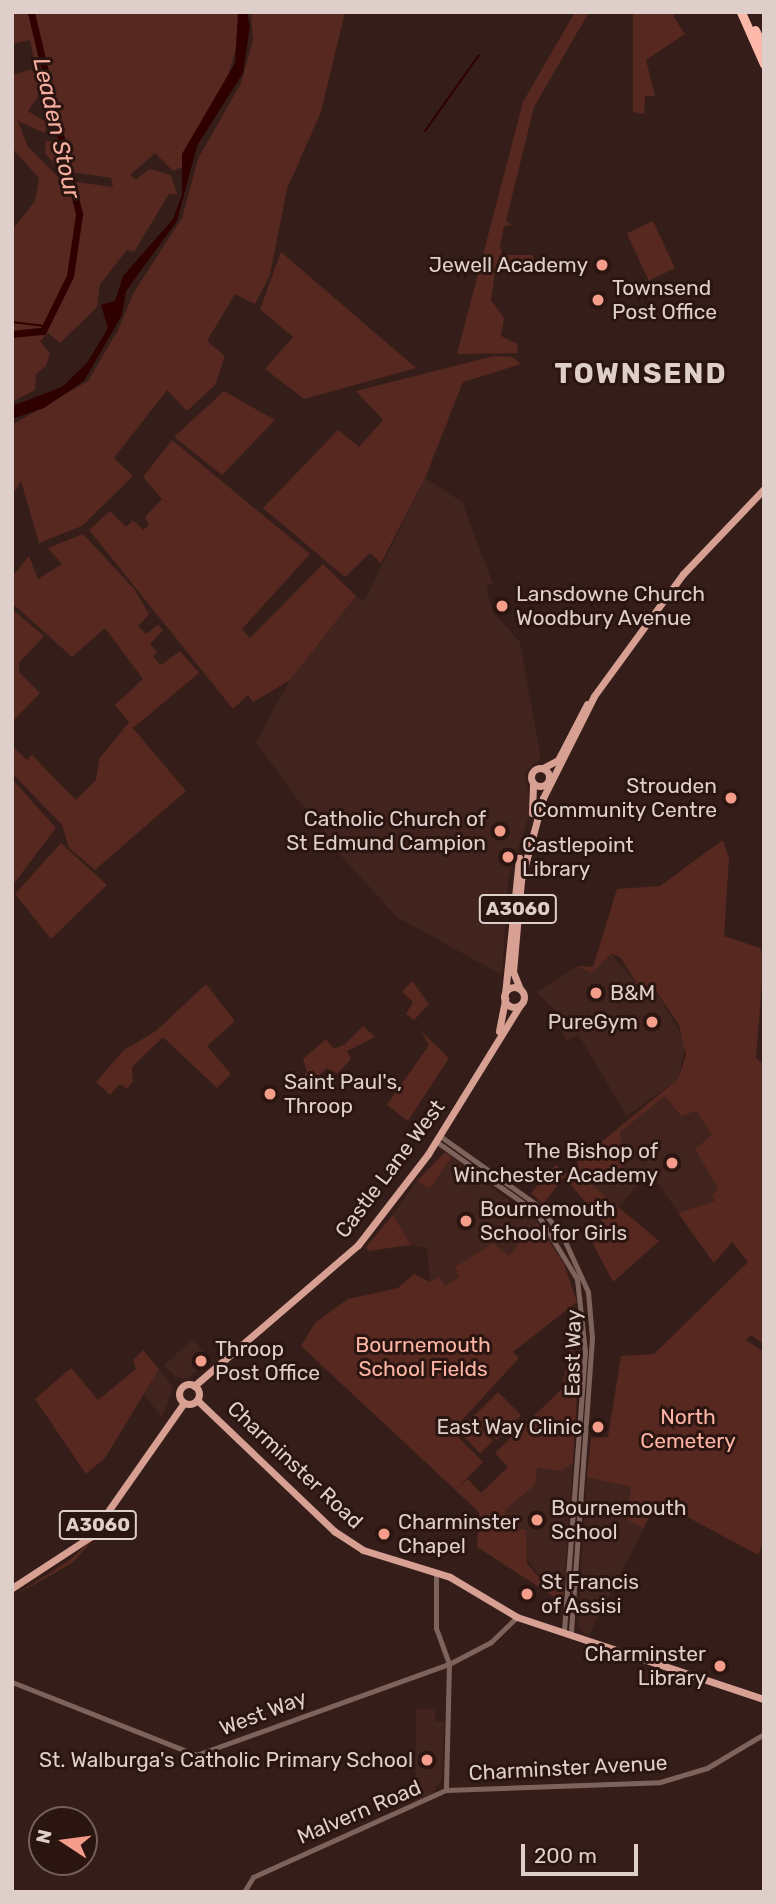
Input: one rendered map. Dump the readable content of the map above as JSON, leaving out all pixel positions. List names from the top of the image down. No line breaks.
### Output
{"streets":{"main road":["A3060","Castle Lane West","Charminster Road"],"street":["East Way","West Way","Charminster Avenue","Malvern Road"]},"crossings":[["A3060","Castle Lane West"],["Castle Lane West","East Way"],["East Way","Charminster Road"],["Charminster Road","West Way"],["Charminster Road","Malvern Road"],["West Way","Malvern Road"],["Charminster Avenue","Malvern Road"]],"districts":["TOWNSEND"],"water":["Leaden Stour"],"parks":["Bournemouth School Fields","North Cemetery"],"places":["Jewell Academy","Townsend Post Office","Lansdowne Church Woodbury Avenue","Strouden Community Centre","Catholic Church of St Edmund Campion","Castlepoint Library","B&M","PureGym","Saint Paul's, Throop","The Bishop of Winchester Academy","Bournemouth School for Girls","Throop Post Office","East Way Clinic","Bournemouth School","Charminster Chapel","St Francis of Assisi","Charminster Library","St. Walburga's Catholic Primary School"],"scale_bar":"200 m","north":"left"}
